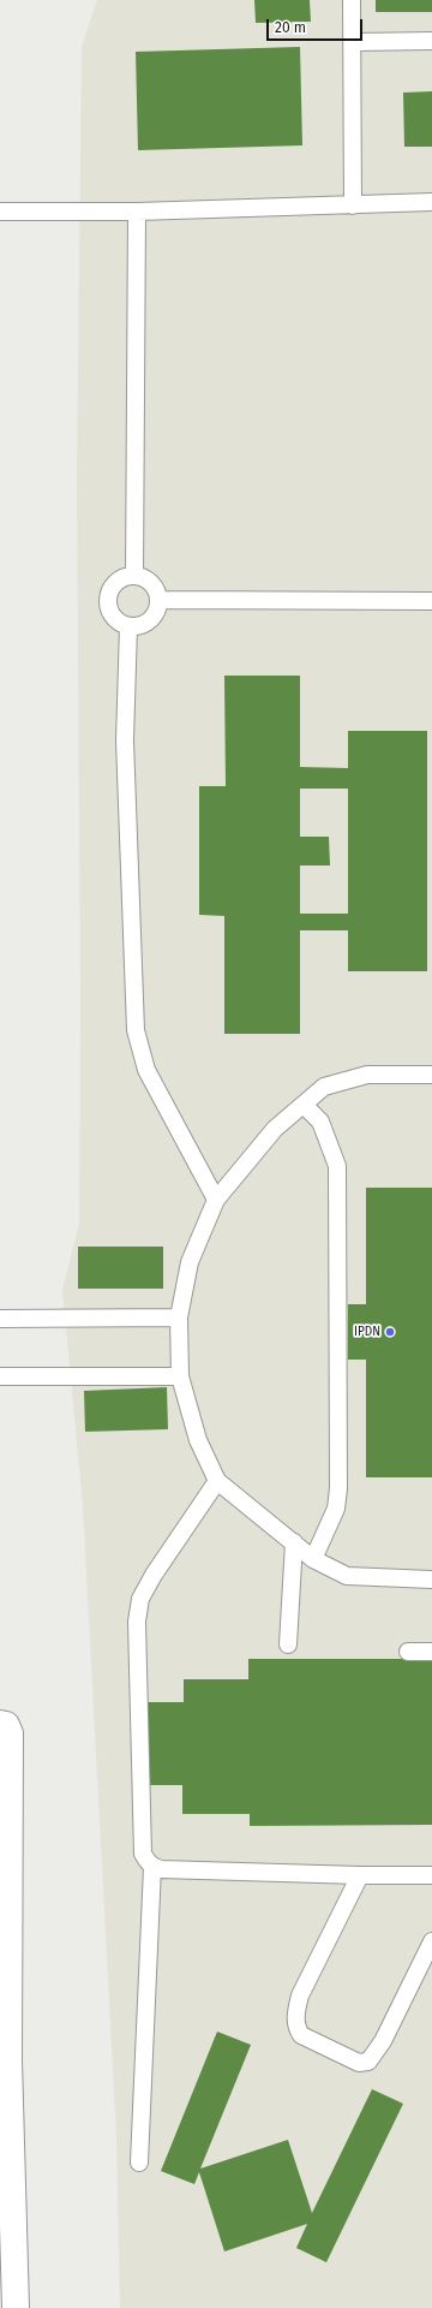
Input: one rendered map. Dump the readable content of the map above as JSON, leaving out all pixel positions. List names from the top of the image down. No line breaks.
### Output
{"places":["IPDN"],"scale_bar":"20 m"}
